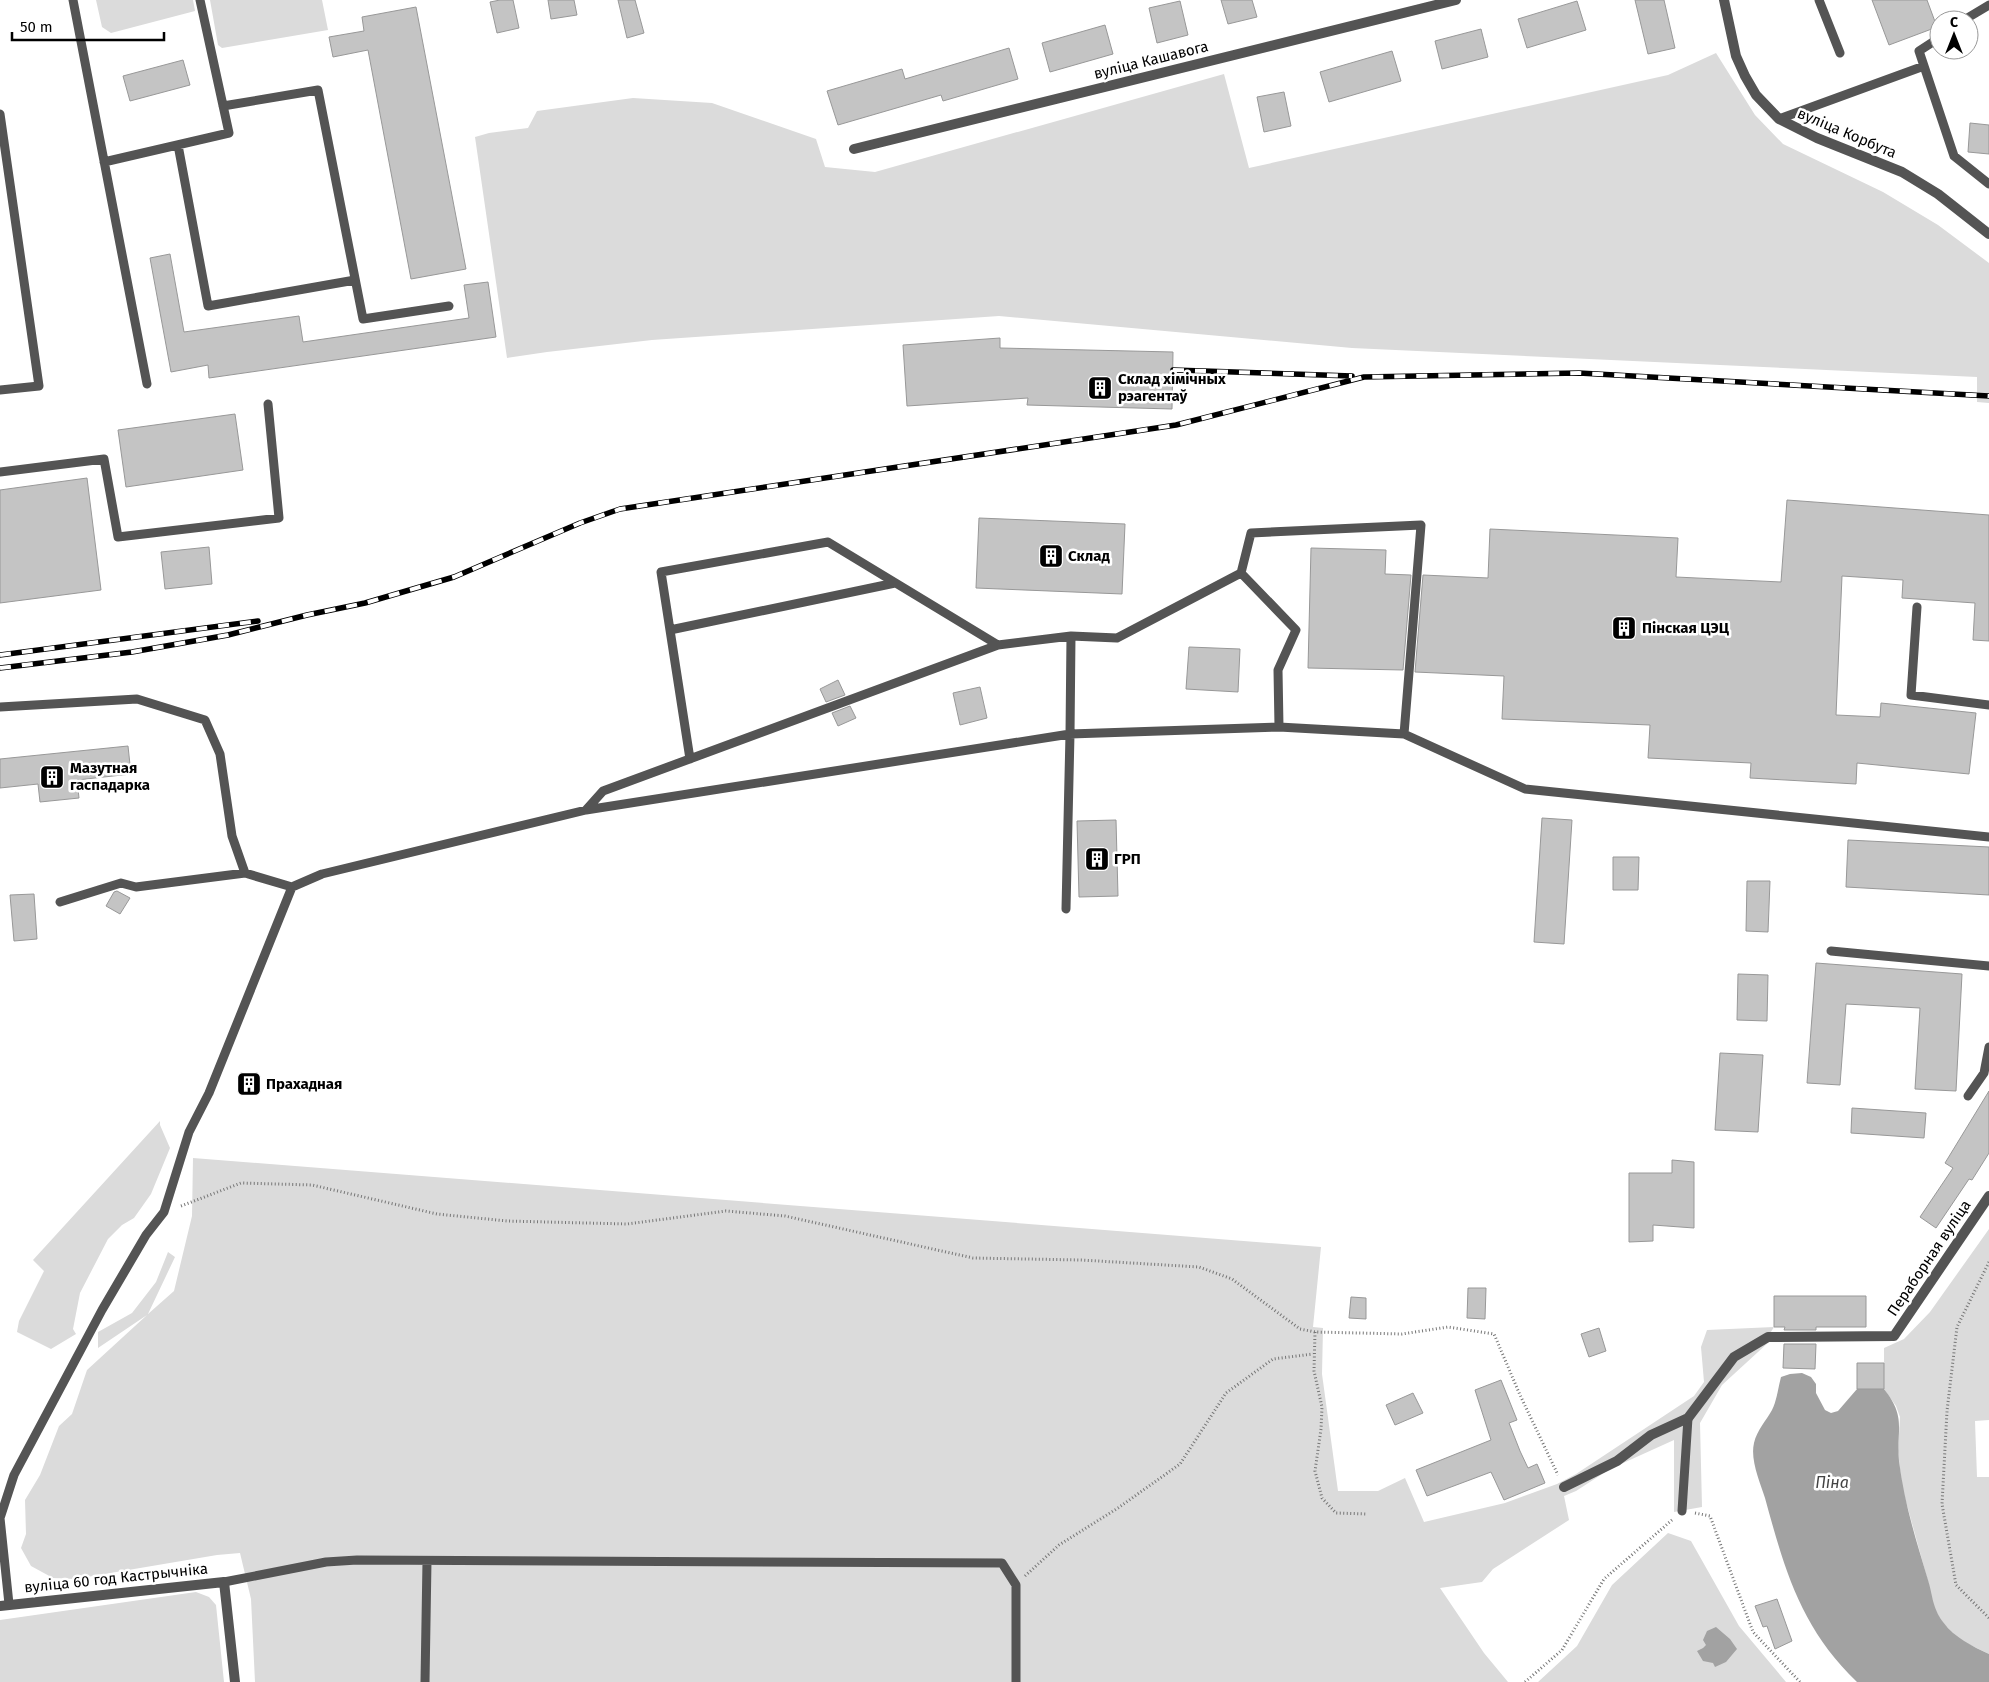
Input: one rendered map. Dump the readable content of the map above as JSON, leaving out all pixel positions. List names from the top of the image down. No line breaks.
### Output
{"streets":{"street":["вуліца Кашавога","вуліца Корбута","Пераборная вуліца","вуліца 60 год Кастрычніка"]},"water":["Піна"],"places":{"building":["Склад хімічных рэагентаў","Склад","Пінская ЦЭЦ","Мазутная гаспадарка","ГРП","Прахадная"]},"scale_bar":"50 m","north":"top"}
